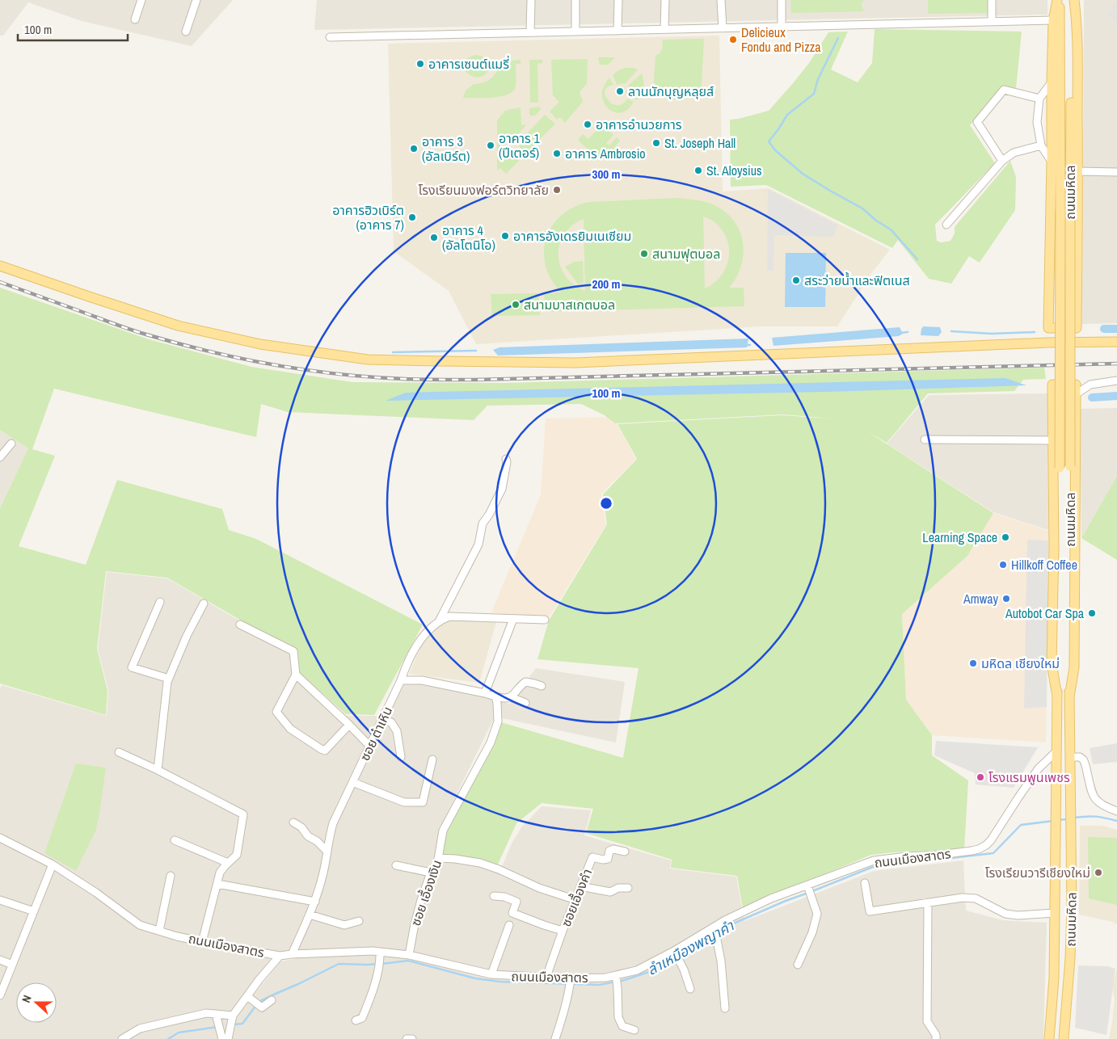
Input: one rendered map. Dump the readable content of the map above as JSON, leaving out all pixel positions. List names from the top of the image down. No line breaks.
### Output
{"streets":{"main road":["ถนนมหิดล"],"street":["ซอย ต๋าเหิน","ถนนเมืองสาตร","ซอย เอื้องเงิน","ซอยเอื้องคำ"]},"crossings":[["ถนนมหิดล","ถนนเมืองสาตร"],["ซอย ต๋าเหิน","ถนนเมืองสาตร"],["ถนนเมืองสาตร","ซอย เอื้องเงิน"],["ถนนเมืองสาตร","ซอยเอื้องคำ"]],"water":["ลำเหมืองพญาคำ"],"places":["Delicieux Fondu and Pizza","อาคารเซนต์แมรี่","ลานนักบุญหลุยส์","อาคารอำนวยการ","St. Joseph Hall","อาคาร 1 (ปีเตอร์)","อาคาร 3 (อัลเบิร์ต)","อาคาร Ambrosio","St. Aloysius","โรงเรียนมงฟอร์ตวิทยาลัย","อาคารฮิวเบิร์ต (อาคาร 7)","อาคารอังเดรยิมเนเซียม","อาคาร 4 (อัลโตนิโอ)","สนามฟุตบอล","สระว่ายน้ำและฟิตเนส","สนามบาสเกตบอล","Learning Space","Hillkoff Coffee","Amway","Autobot Car Spa","มหิดล เชียงใหม่","โรงแรมพูนเพชร","โรงเรียนวารีเชียงใหม่"],"scale_bar":"100 m","north":"left","rings":["300 m","200 m","100 m"]}
